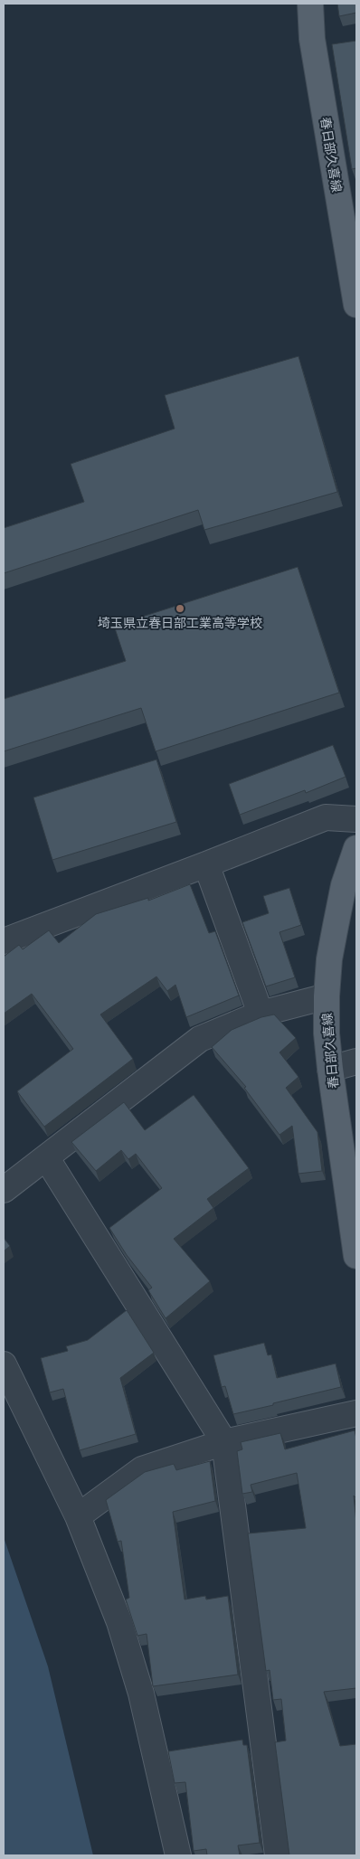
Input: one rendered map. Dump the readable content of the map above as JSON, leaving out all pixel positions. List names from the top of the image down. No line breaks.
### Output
{"streets":{"main road":["春日部久喜線"]},"places":["埼玉県立春日部工業高等学校"]}
